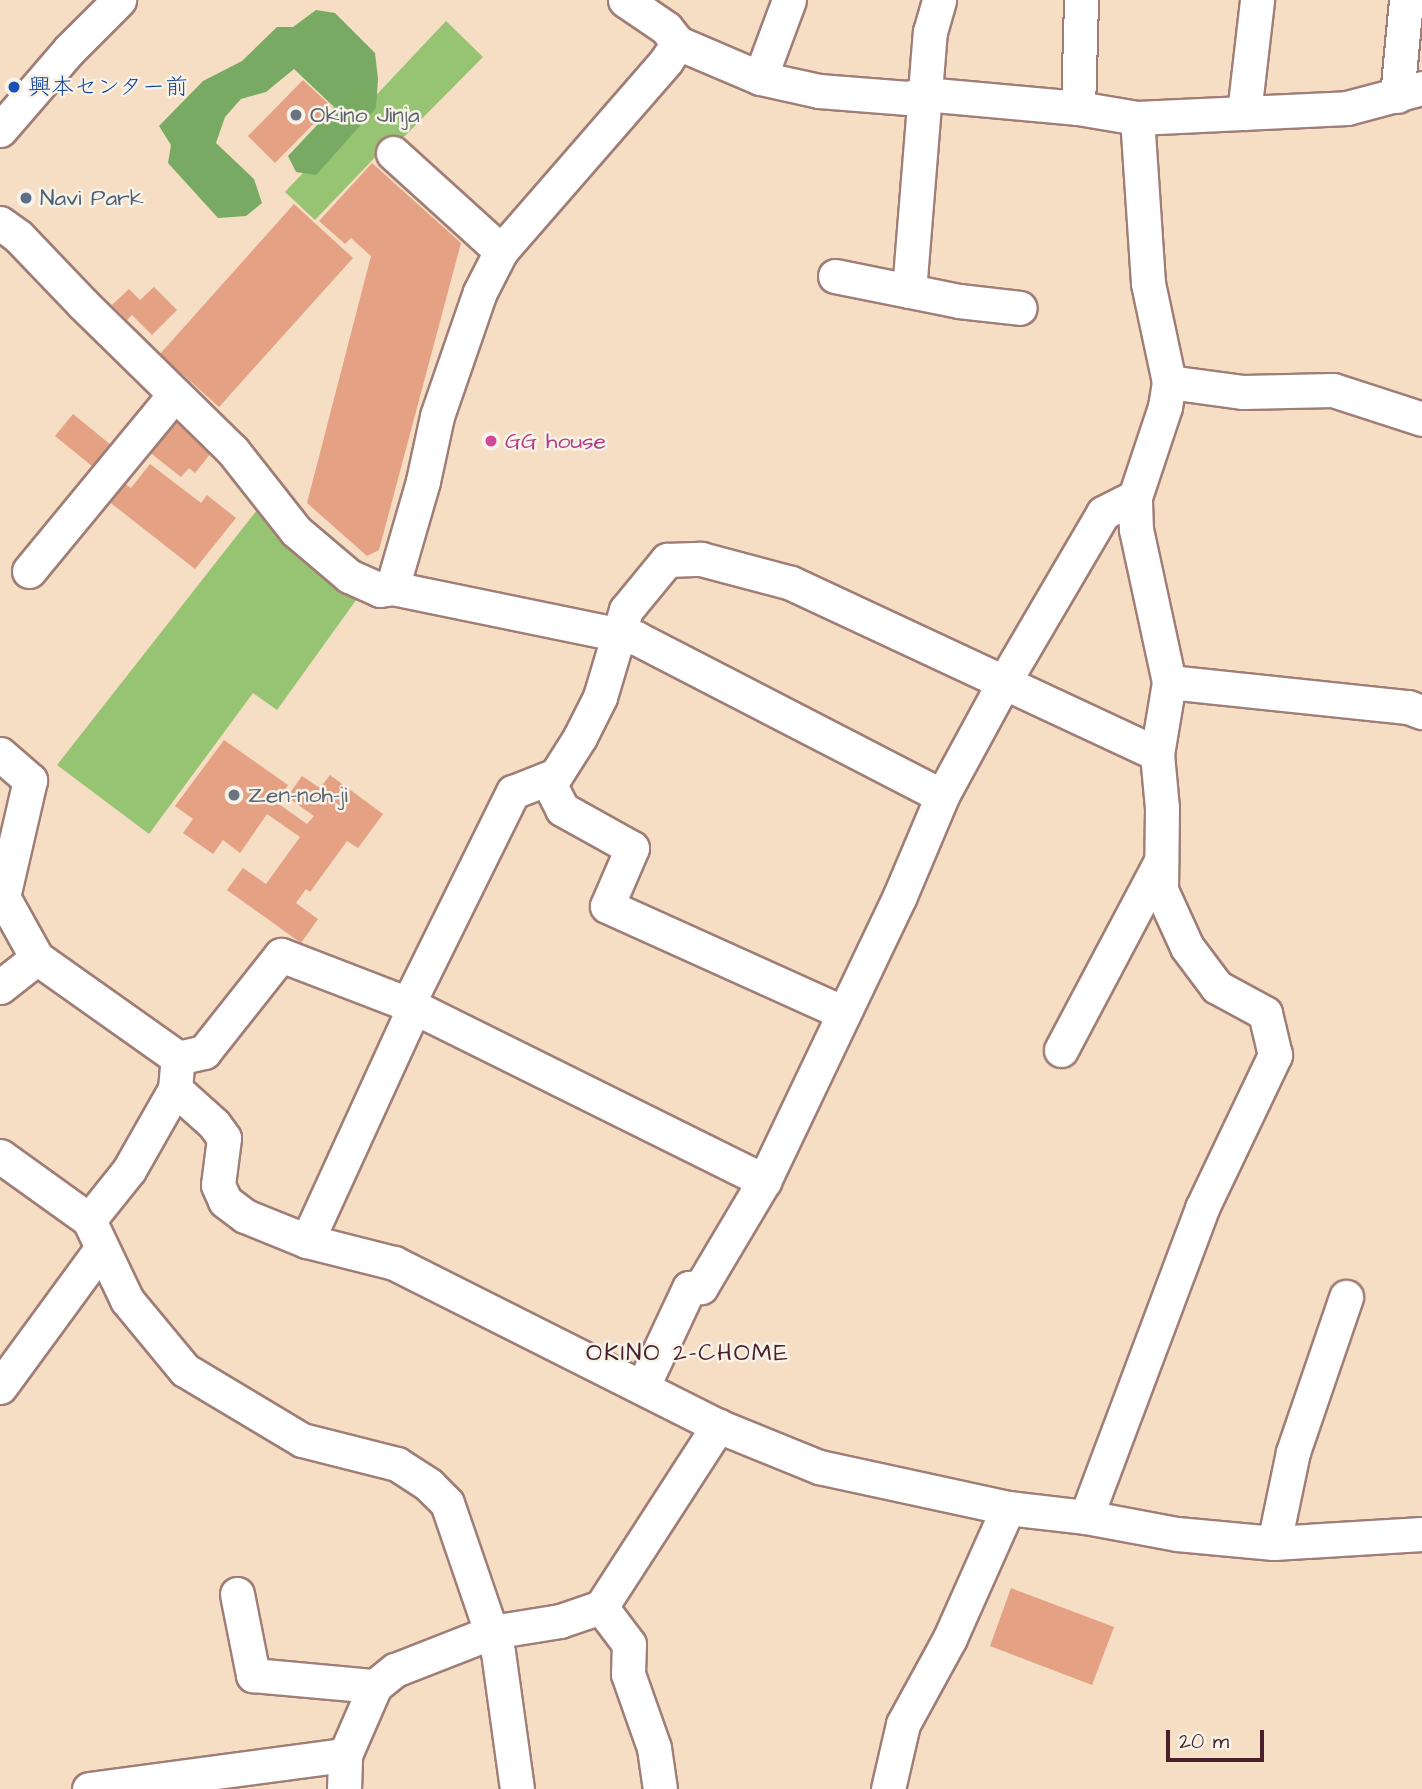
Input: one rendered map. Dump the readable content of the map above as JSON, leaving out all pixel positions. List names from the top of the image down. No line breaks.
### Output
{"districts":["OKINO 2-CHOME"],"places":["興本センター前","Okino Jinja","Navi Park","GG house","Zen-noh-ji"],"scale_bar":"20 m"}
